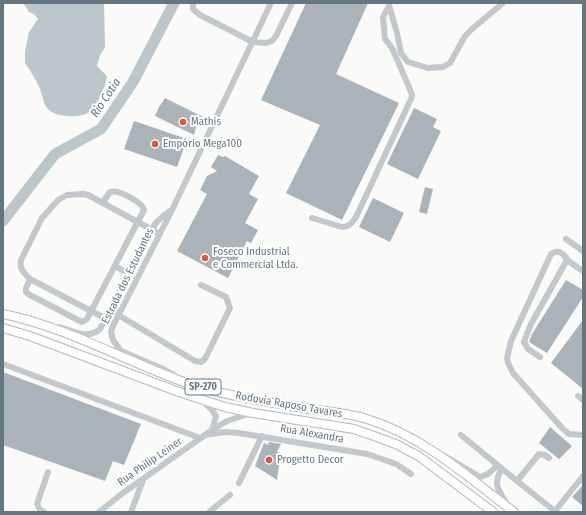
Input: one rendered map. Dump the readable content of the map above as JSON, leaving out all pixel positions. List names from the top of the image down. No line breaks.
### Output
{"streets":{"highway":["SP-270","Rodovia Raposo Tavares"],"street":["Estrada dos Estudantes","Rua Alexandra","Rua Philip Leiner"]},"crossings":[["Estrada dos Estudantes","Rodovia Raposo Tavares"],["Rodovia Raposo Tavares","Rua Philip Leiner"],["Rua Alexandra","Rua Philip Leiner"]],"water":["Rio Cotia"],"places":["Mathis","Empório Mega100","Foseco Industrial e Commercial Ltda.","Progetto Decor"]}
